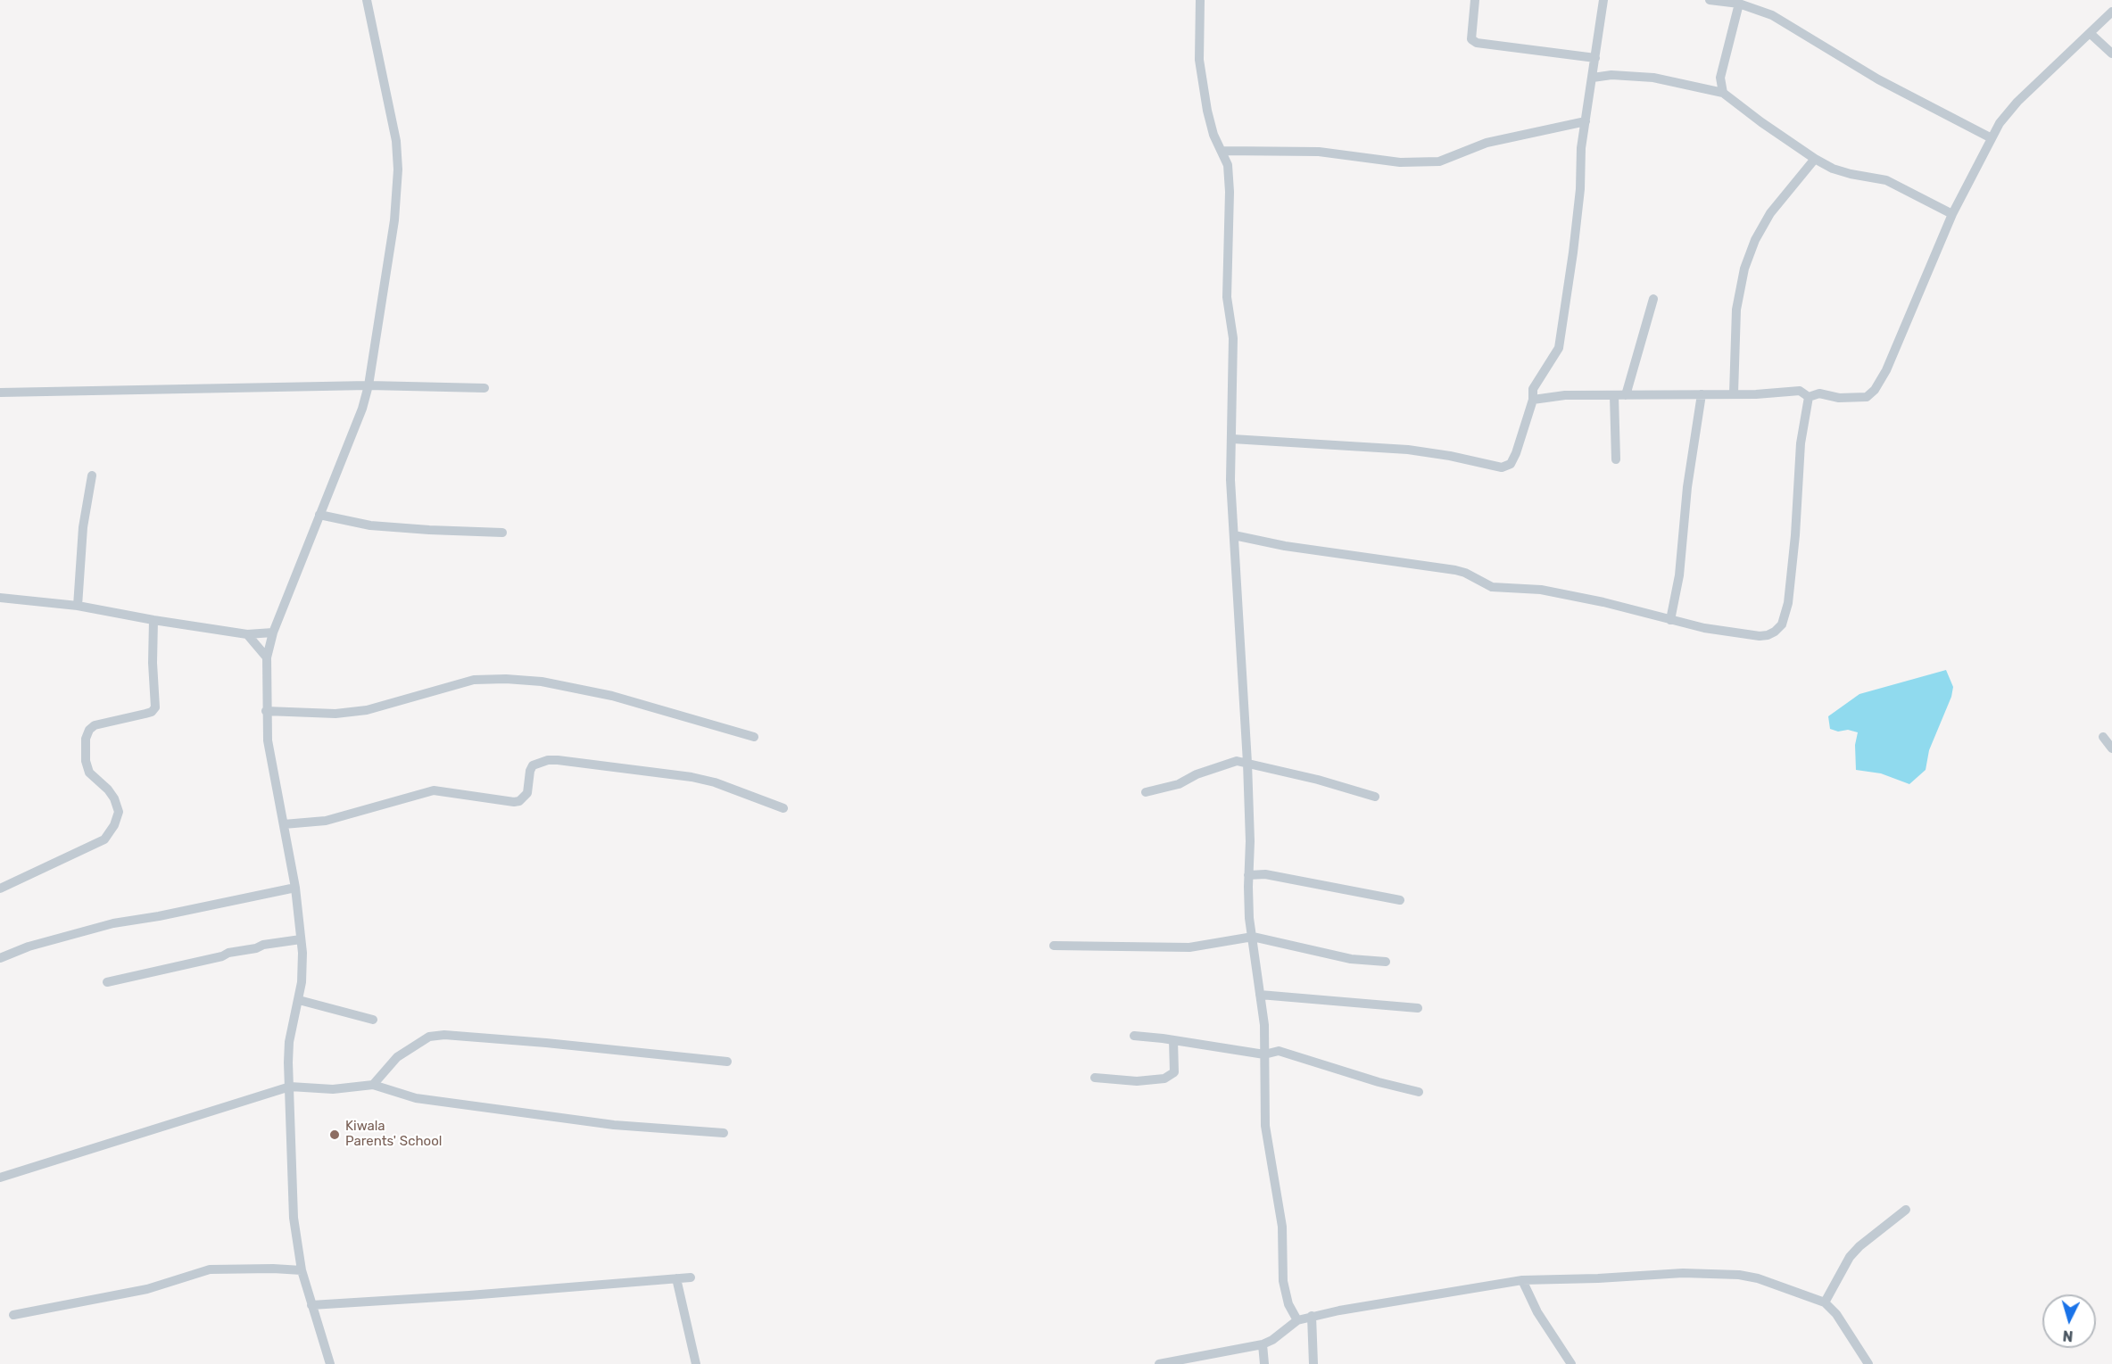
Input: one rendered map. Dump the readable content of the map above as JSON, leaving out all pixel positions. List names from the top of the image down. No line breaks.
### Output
{"places":["Kiwala Parents' School"],"north":"bottom"}
